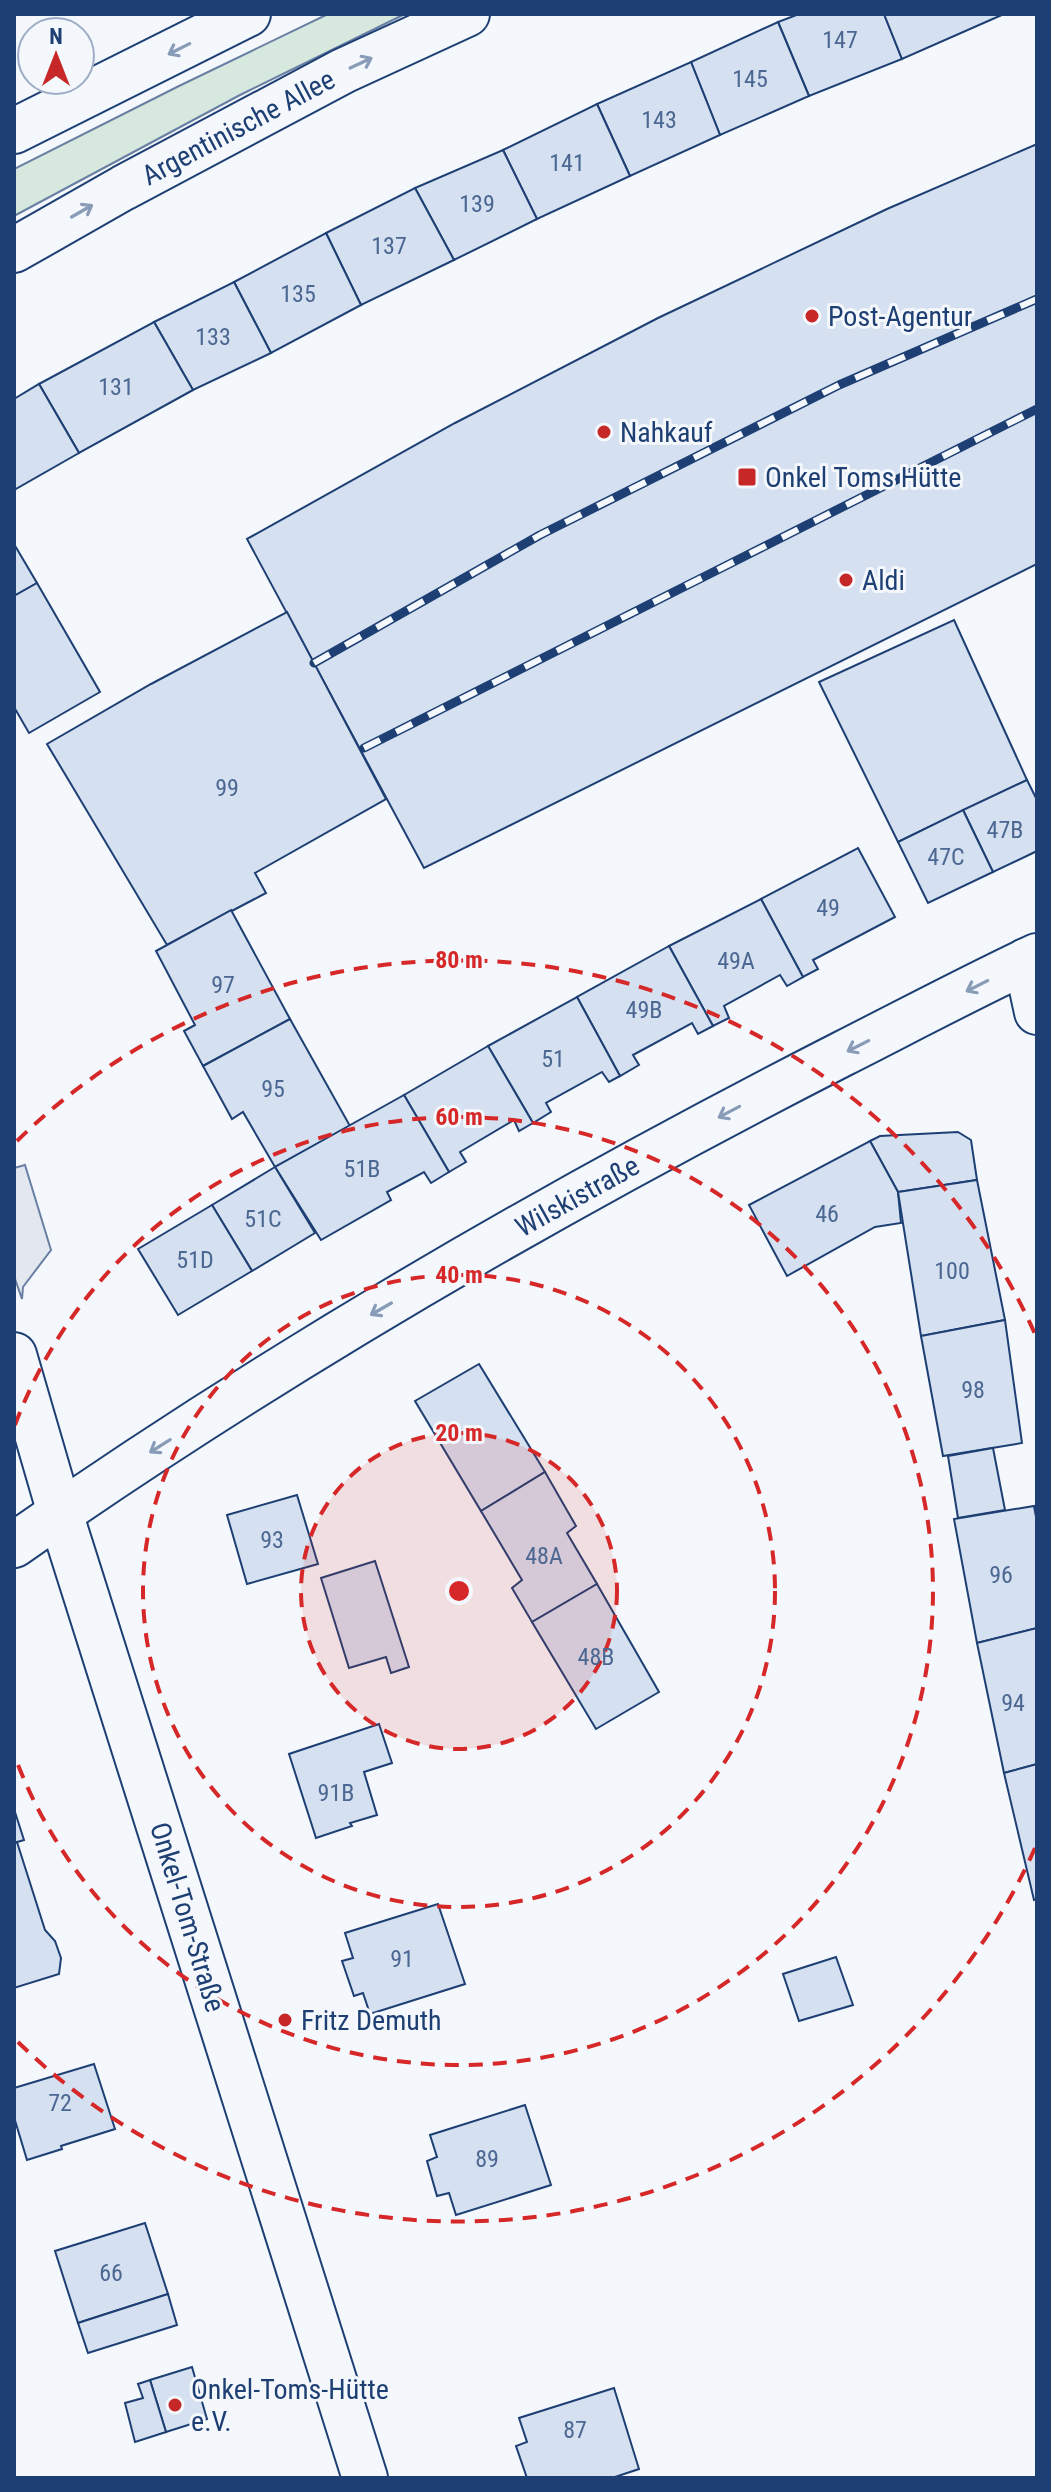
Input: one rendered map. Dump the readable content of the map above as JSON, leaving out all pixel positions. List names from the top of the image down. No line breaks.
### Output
{"streets":{"main road":["Argentinische Allee","Wilskistraße","Onkel-Tom-Straße"]},"crossings":[["Wilskistraße","Onkel-Tom-Straße"]],"one_way":["Wilskistraße"],"places":{"other":["Post-Agentur","Nahkauf","Aldi","Fritz Demuth","Onkel-Toms-Hütte e.V."],"transit":["Onkel Toms Hütte"]},"house_numbers":["147","145","143","141","139","137","135","133","131","99","47B","47C","49","49A","97","49B","51","95","51B","46","51C","51D","100","98","93","48A","96","48B","94","91B","91","72","89","66","87"],"north":"top","rings":["80 m","60 m","40 m","20 m"]}
